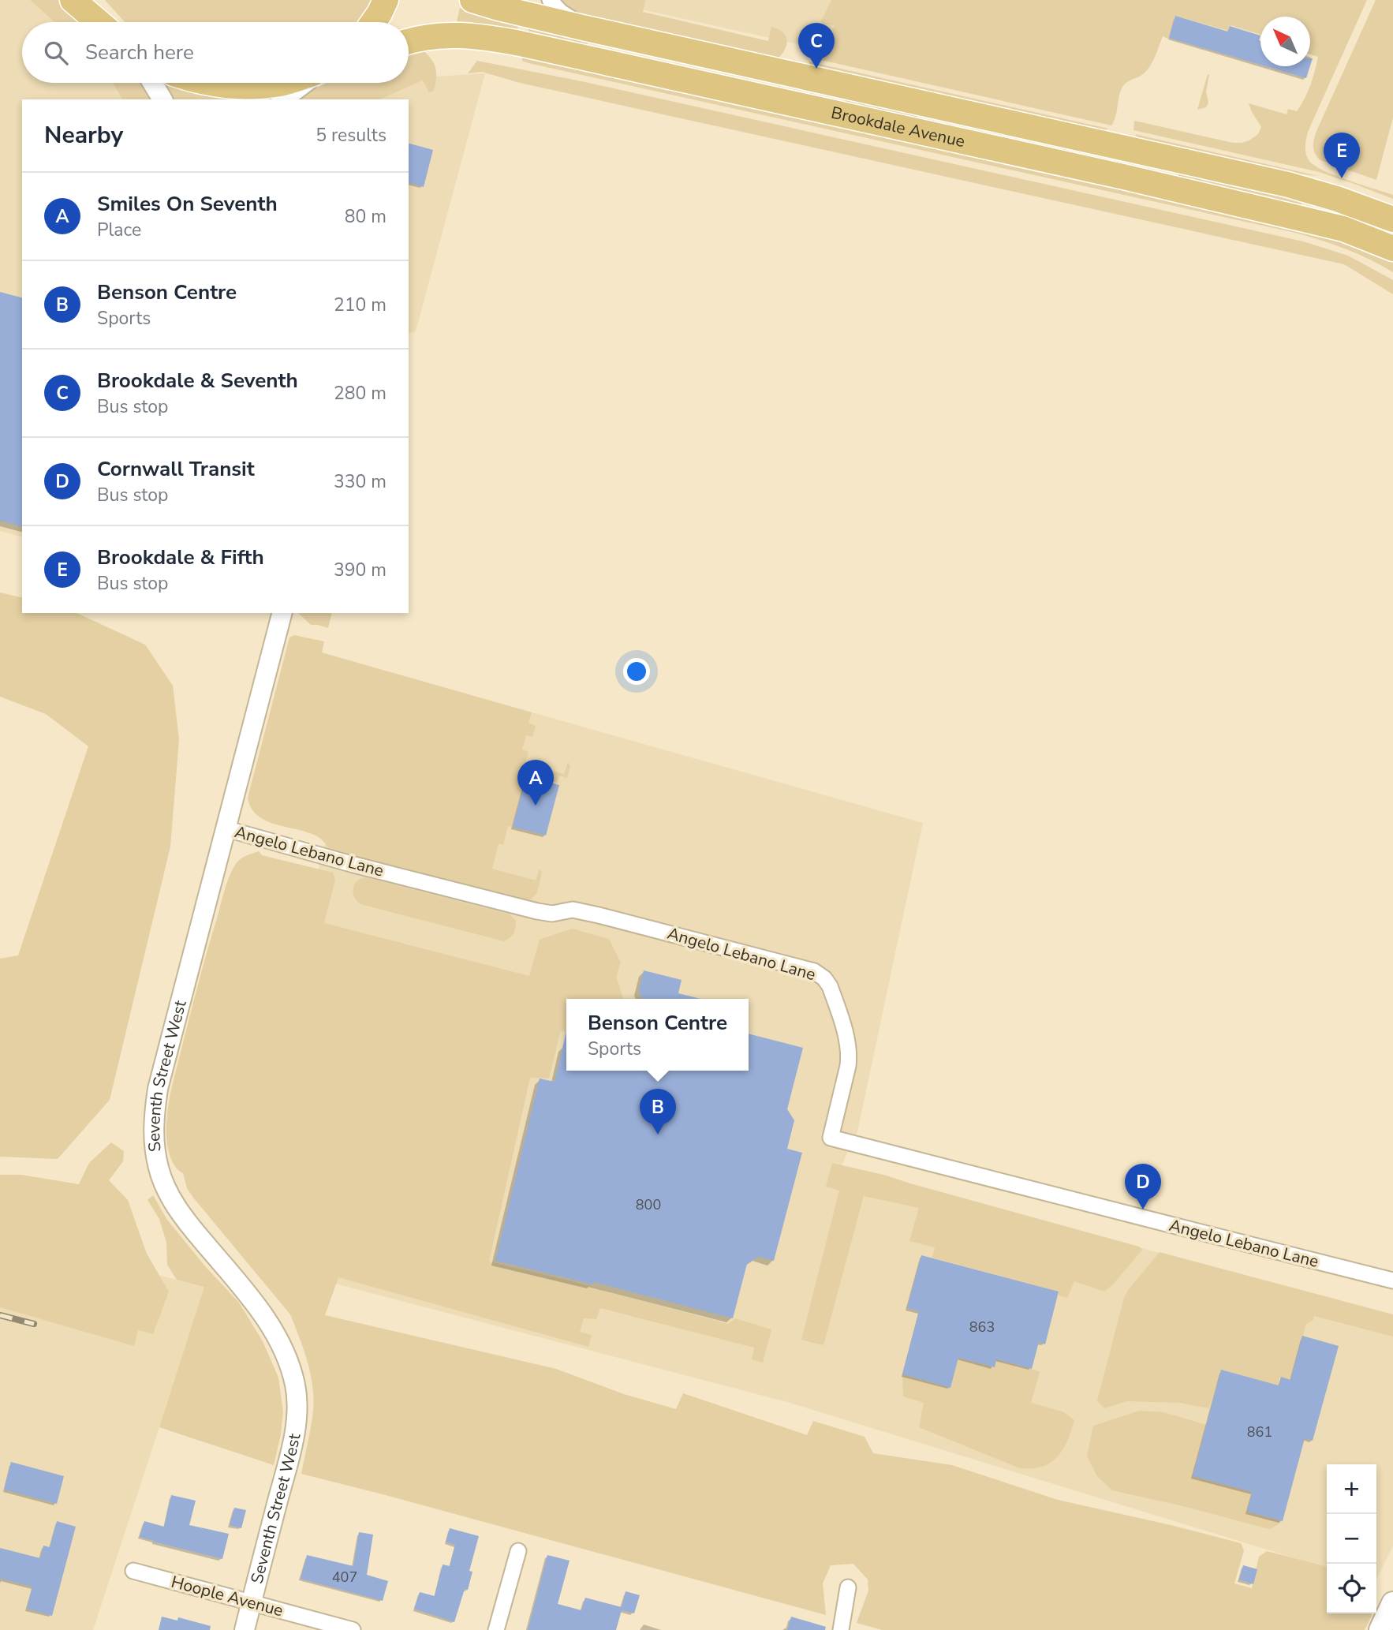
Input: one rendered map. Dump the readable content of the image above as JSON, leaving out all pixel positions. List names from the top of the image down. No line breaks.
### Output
{"streets":{"main road":["Brookdale Avenue"],"street":["Angelo Lebano Lane","Seventh Street West","Hoople Avenue"]},"crossings":[["Angelo Lebano Lane","Seventh Street West"],["Seventh Street West","Hoople Avenue"]],"house_numbers":["800","863","861","407"],"north":"top left","page":{"search":"Search here","pins":["C","E","A","B","D"],"heading":["Nearby","5 results"],"list":[{"mark":"A","name":"Smiles On Seventh","note":"Place","value":"80 m"},{"mark":"B","name":"Benson Centre","note":"Sports","value":"210 m"},{"mark":"C","name":"Brookdale & Seventh","note":"Bus stop","value":"280 m"},{"mark":"D","name":"Cornwall Transit","note":"Bus stop","value":"330 m"},{"mark":"E","name":"Brookdale & Fifth","note":"Bus stop","value":"390 m"}],"popup":["Benson Centre","Sports"],"map_buttons":["+","−"]}}
